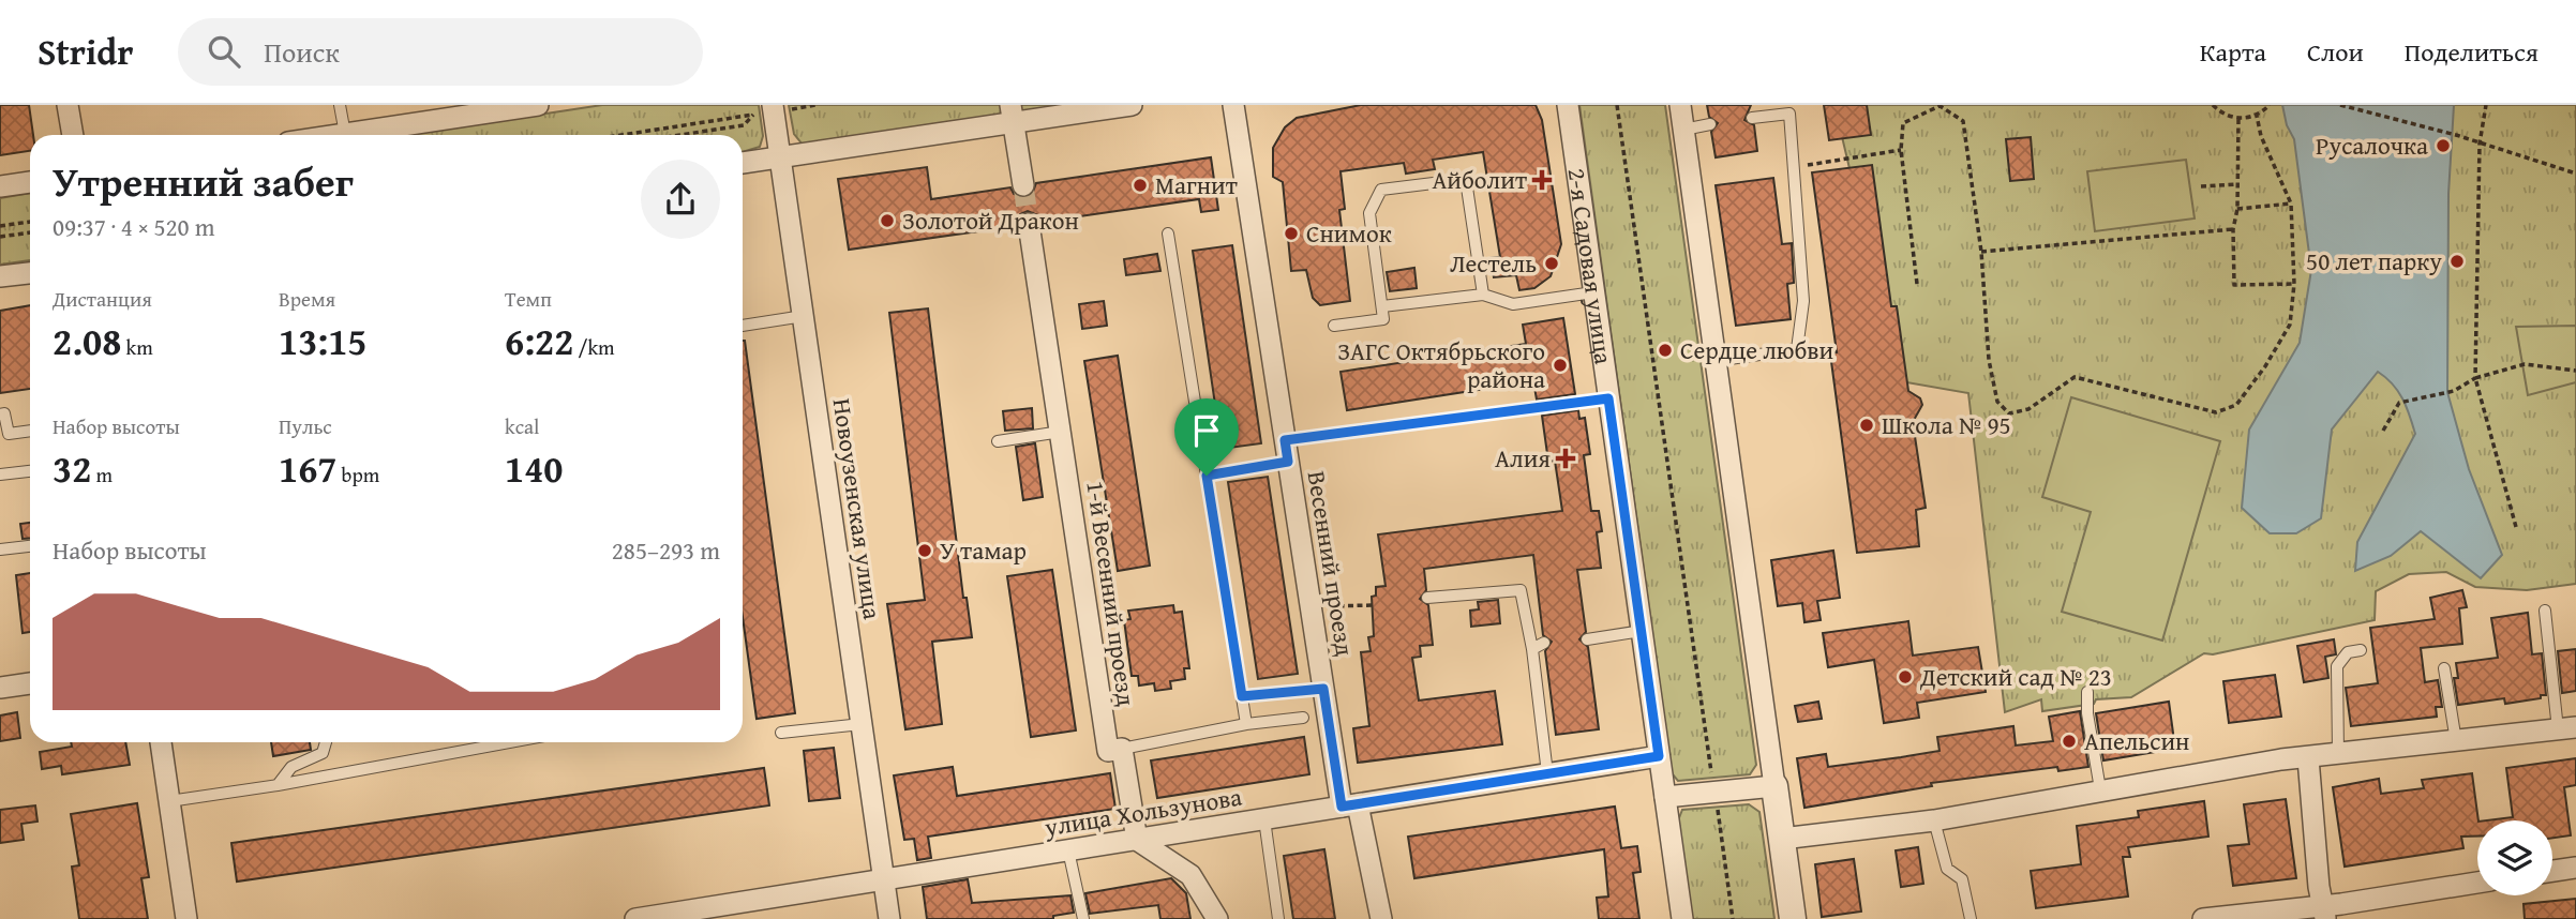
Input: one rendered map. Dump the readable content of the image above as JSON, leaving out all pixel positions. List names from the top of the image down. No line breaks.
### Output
{"streets":{"street":["2-я Садовая улица","Новоузенская улица","Весенний проезд","1-й Весенний проезд","улица Хользунова"]},"crossings":[["2-я Садовая улица","улица Хользунова"],["Новоузенская улица","улица Хользунова"],["Весенний проезд","улица Хользунова"]],"places":{"other":["Русалочка","Магнит","Золотой Дракон","Снимок","50 лет парку","Лестель","Сердце любви","ЗАГС Октябрьского района","Школа № 95","У тамар","Детский сад № 23","Апельсин"],"health":["Айболит","Алия"]},"page":{"header":"Stridr","search":"Поиск","nav":["Карта","Слои","Поделиться"],"heading":["Утренний забег","09:37 · 4 × 520 m"],"stats":[["Дистанция","2.08 km"],["Время","13:15"],["Темп","6:22 /km"],["Набор высоты","32 m"],["Пульс","167 bpm"],["kcal","140"]],"chart":["Набор высоты","285–293 m"]}}
